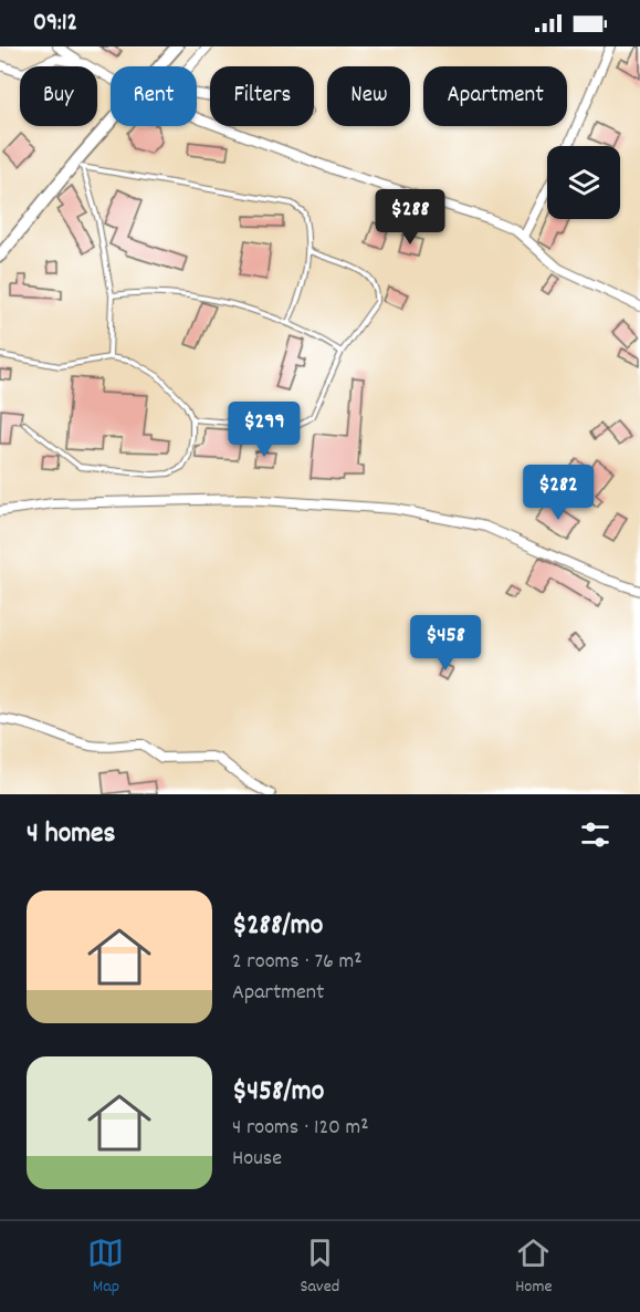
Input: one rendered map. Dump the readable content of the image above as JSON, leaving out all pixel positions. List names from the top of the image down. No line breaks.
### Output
{"page":{"status":"09:12","chip":["Buy","Rent","Filters","New","Apartment"],"price":["$288","$299","$282","$458"],"heading":"4 homes","list":[{"name":"$288/mo","note":"2 rooms · 76 m² · Apartment"},{"name":"$458/mo","note":"4 rooms · 120 m² · House"}],"tabs":["Map","Saved","Home"]}}
